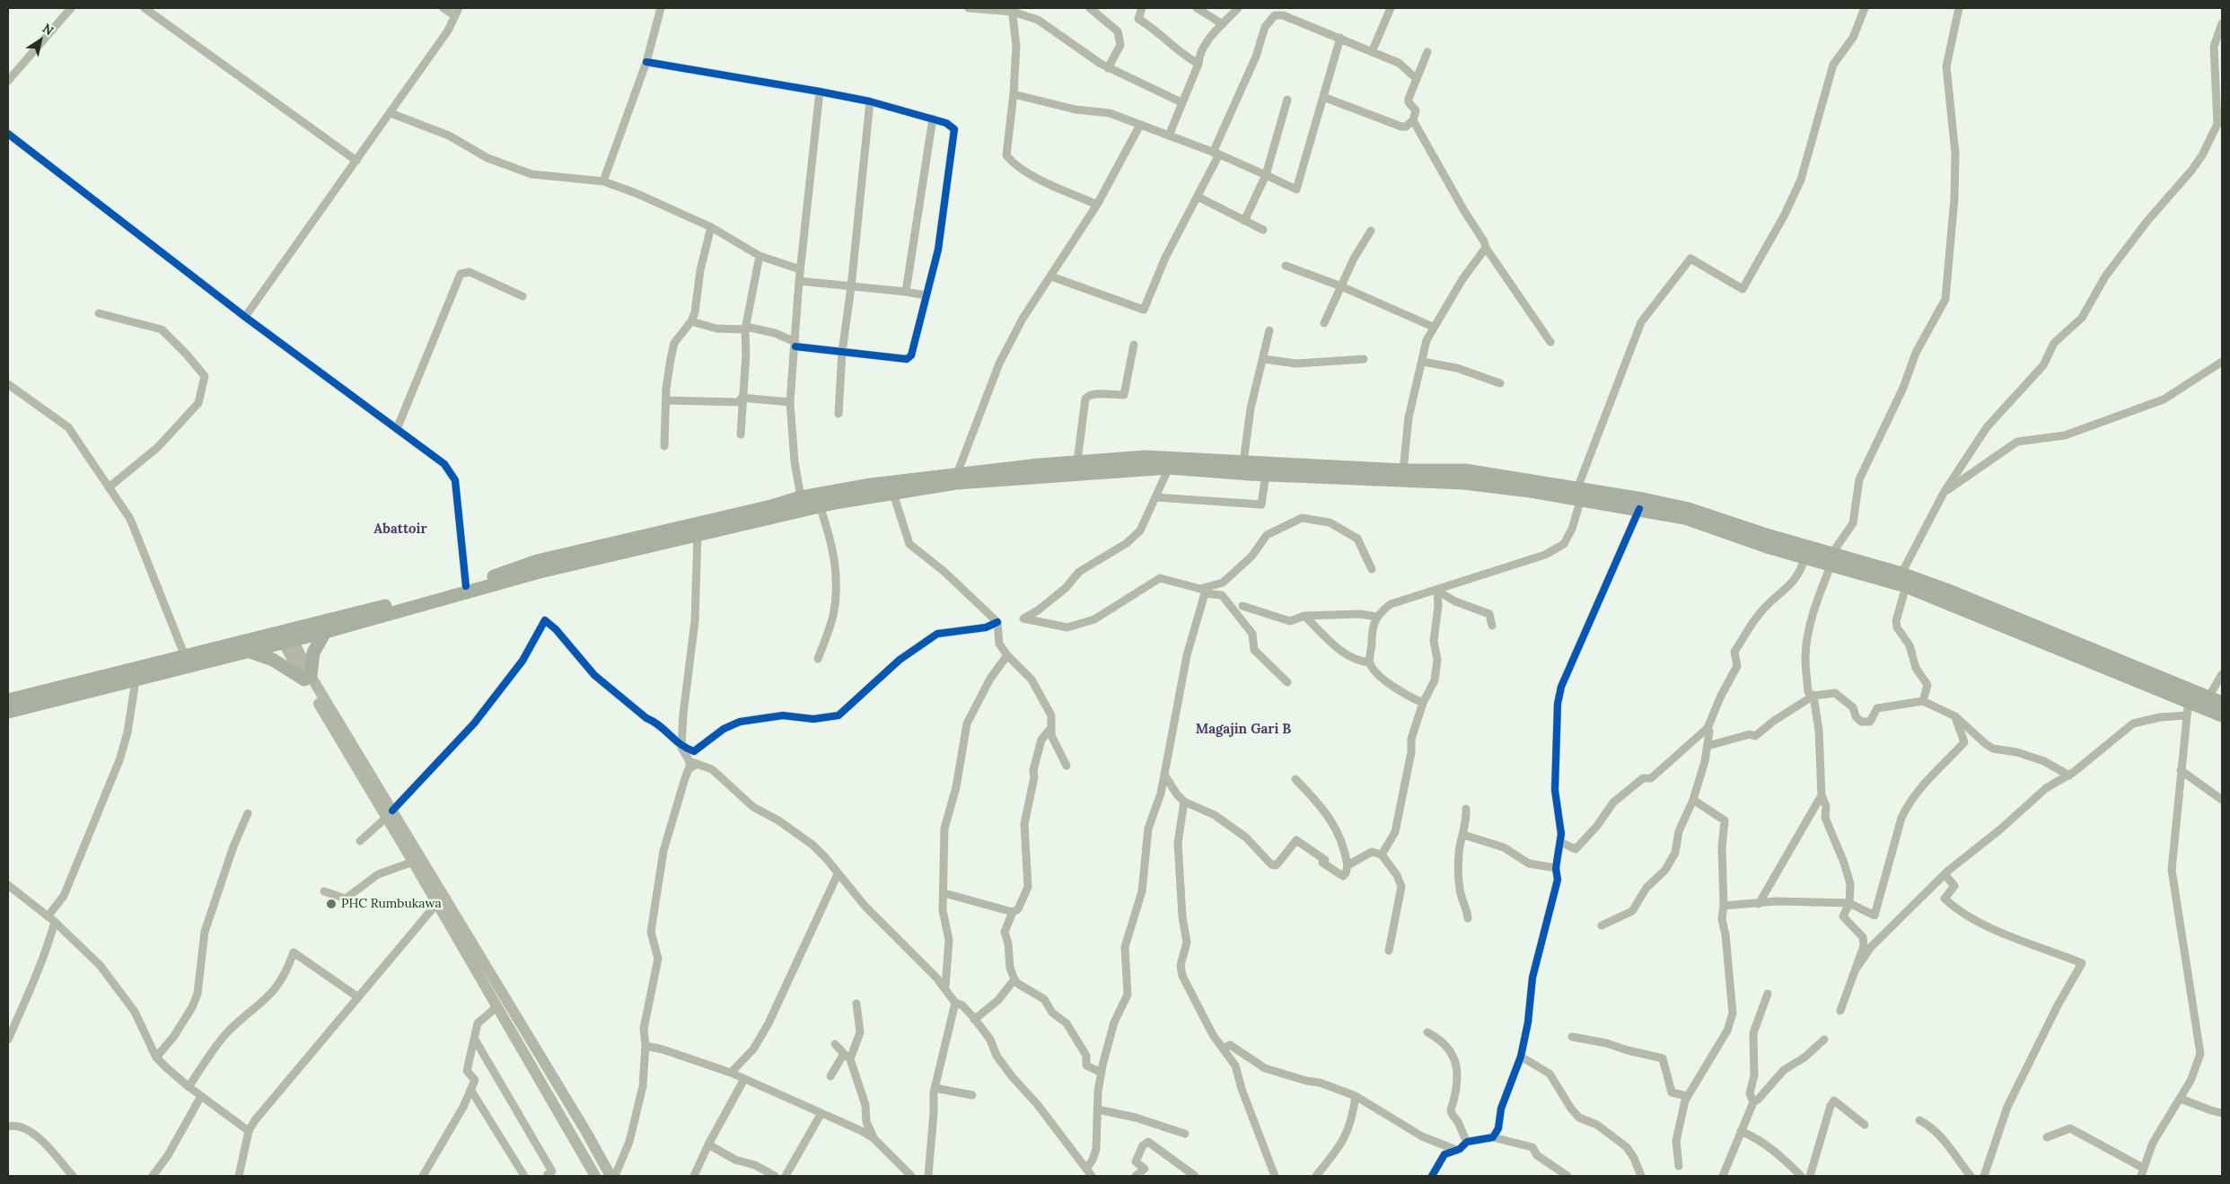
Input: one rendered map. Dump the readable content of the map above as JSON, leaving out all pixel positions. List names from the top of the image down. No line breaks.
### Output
{"districts":["Abattoir","Magajin Gari B"],"places":["PHC Rumbukawa"],"north":"top right"}
